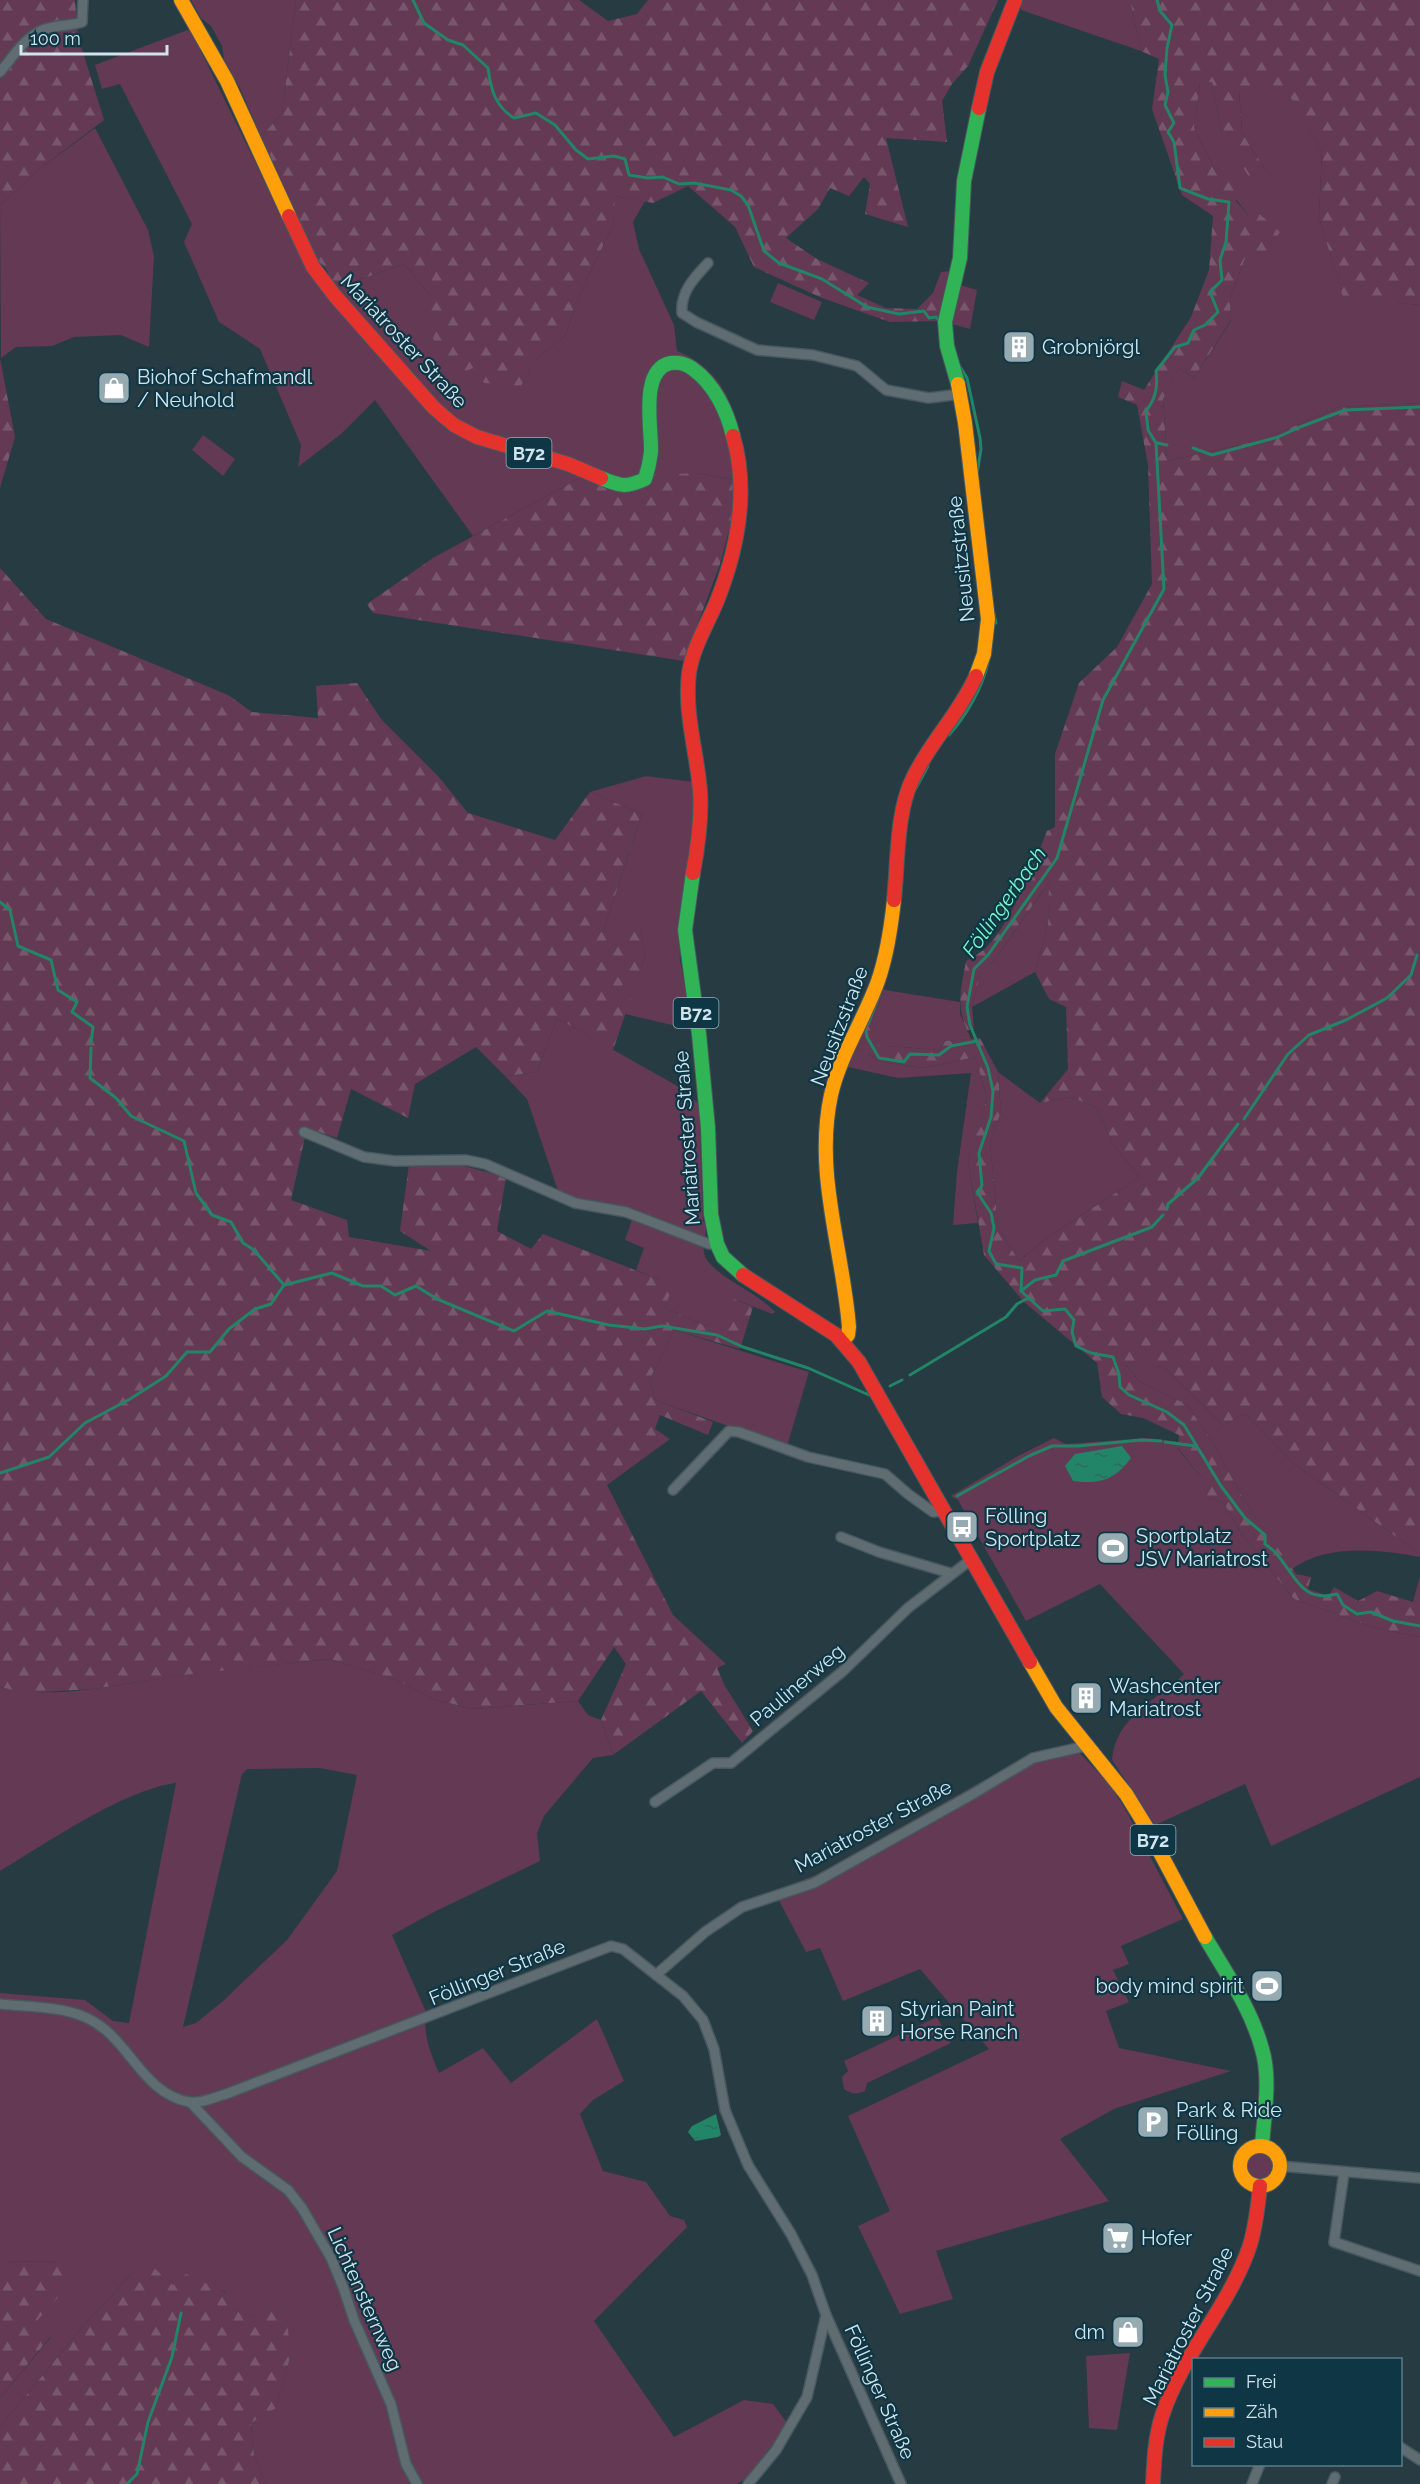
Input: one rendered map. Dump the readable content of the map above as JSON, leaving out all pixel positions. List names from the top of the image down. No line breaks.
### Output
{"streets":{"main road":["Mariatroster Straße","B72","Neusitzstraße"],"street":["Paulinerweg","Föllinger Straße","Lichtensternweg"]},"crossings":[["Mariatroster Straße","Neusitzstraße"],["Mariatroster Straße","Paulinerweg"],["Mariatroster Straße","Föllinger Straße"],["Föllinger Straße","Lichtensternweg"]],"water":["Föllingerbach"],"places":{"building":["Grobnjörgl","Washcenter Mariatrost","Styrian Paint Horse Ranch"],"shop":["Biohof Schafmandl / Neuhold","dm"],"bus stop":["Fölling Sportplatz"],"sports":["Sportplatz JSV Mariatrost","body mind spirit"],"parking":["Park & Ride Fölling"],"supermarket":["Hofer"]},"legend":["Frei","Zäh","Stau"],"scale_bar":"100 m"}
